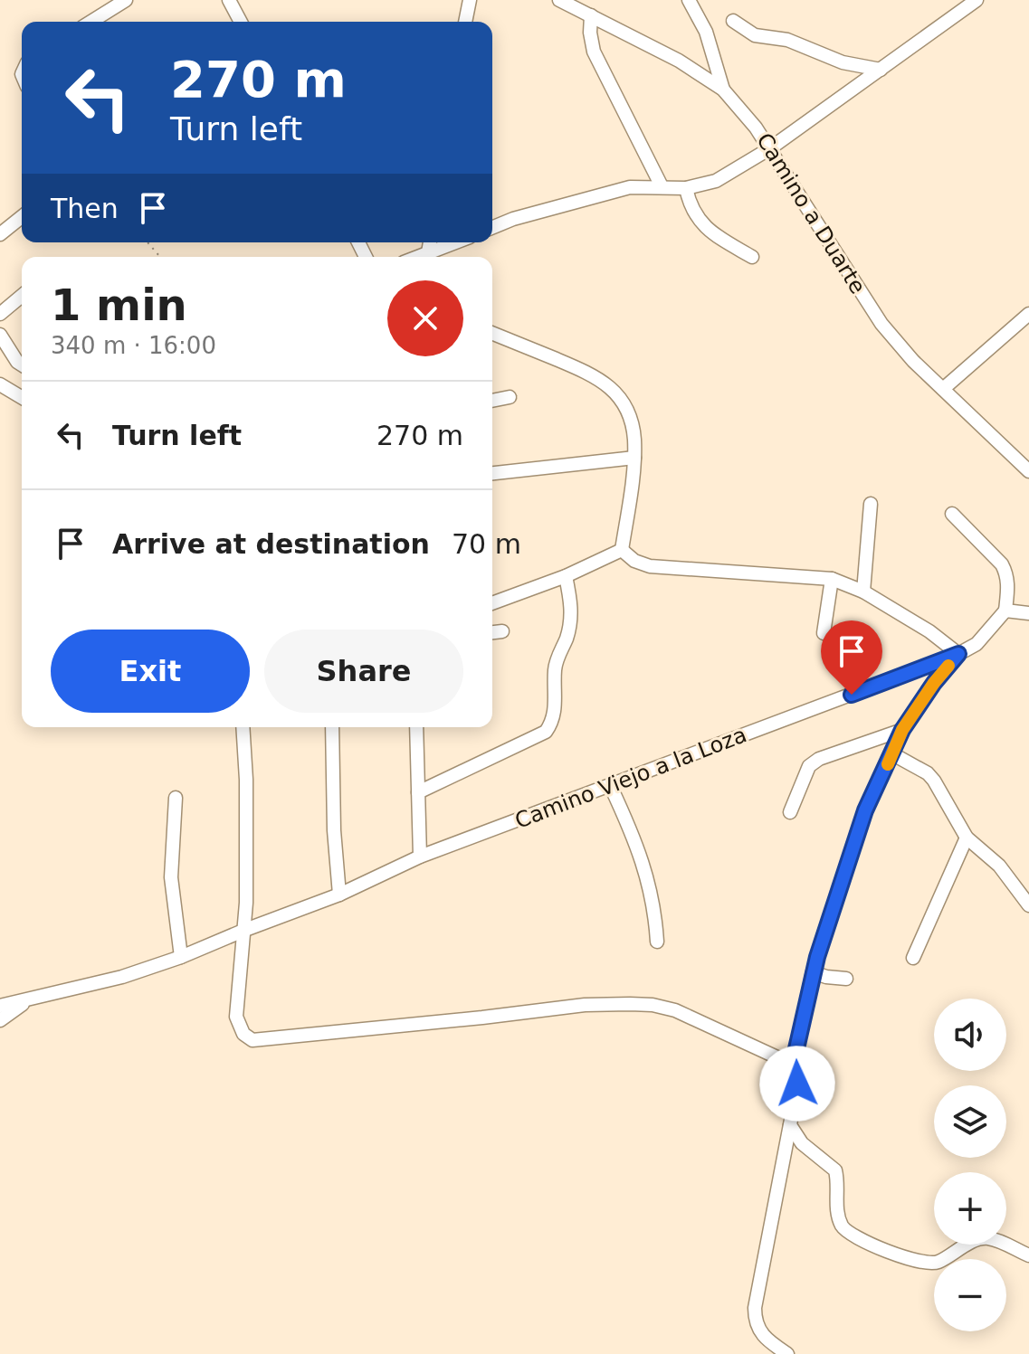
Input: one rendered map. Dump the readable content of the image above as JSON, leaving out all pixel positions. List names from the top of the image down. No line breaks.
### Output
{"streets":{"street":["Camino a Duarte","Camino Viejo a la Loza"]},"page":{"turn":["270 m","Turn left"],"then":"Then","heading":["1 min","340 m · 16:00"],"list":[{"name":"Turn left","value":"270 m"},{"name":"Arrive at destination","value":"70 m"}],"buttons":["Exit","Share"],"map_buttons":["+","−"]}}
